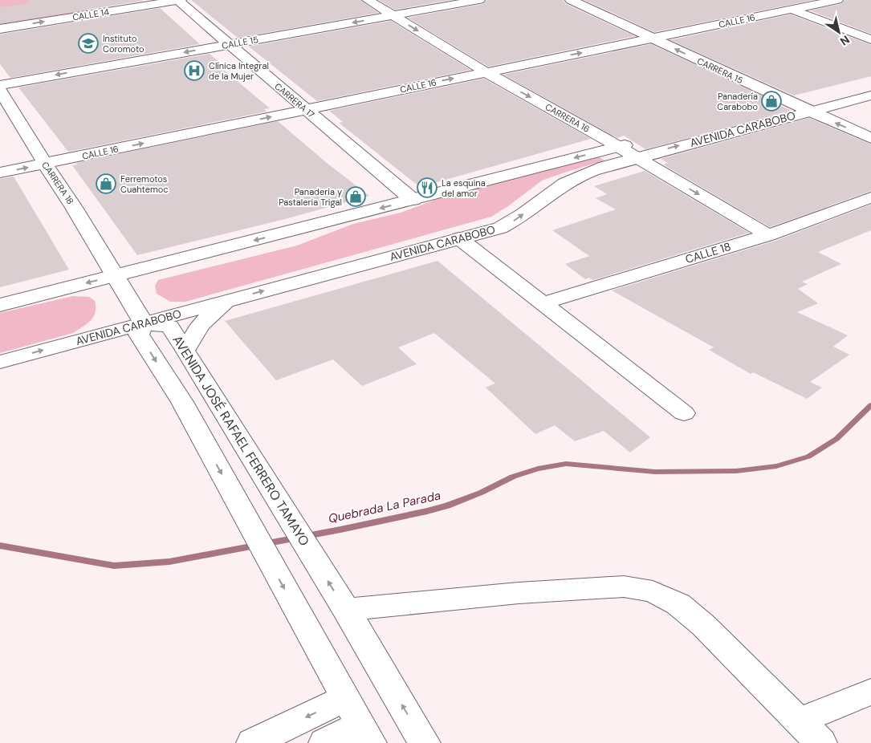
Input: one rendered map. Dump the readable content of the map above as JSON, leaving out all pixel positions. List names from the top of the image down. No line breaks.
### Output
{"streets":{"street":["CALLE 14","CALLE 16","CALLE 15","CARRERA 15","CARRERA 17","CARRERA 16","AVENIDA CARABOBO","CARRERA 18","CALLE 18","AVENIDA JOSÉ RAFAEL FERRERO TAMAYO"]},"crossings":[["CALLE 14","CARRERA 17"],["CALLE 16","CARRERA 15"],["CALLE 16","CARRERA 17"],["CALLE 16","CARRERA 16"],["CALLE 16","CARRERA 18"],["CALLE 15","CARRERA 17"],["CALLE 15","CARRERA 16"],["CARRERA 15","AVENIDA CARABOBO"],["CARRERA 16","AVENIDA CARABOBO"],["CARRERA 16","CALLE 18"],["AVENIDA CARABOBO","CARRERA 18"],["AVENIDA CARABOBO","AVENIDA JOSÉ RAFAEL FERRERO TAMAYO"],["CARRERA 18","AVENIDA JOSÉ RAFAEL FERRERO TAMAYO"]],"one_way":["CALLE 14"],"water":["Quebrada La Parada"],"places":{"school or university":["Instituto Coromoto"],"hospital":["Clínica Integral de la Mujer"],"shop":["Panadería Carabobo","Ferremotos Cuahtemoc","Panaderia y Pastaleria Trigal"],"restaurant":["La esquina del amor"]},"north":"bottom right"}
